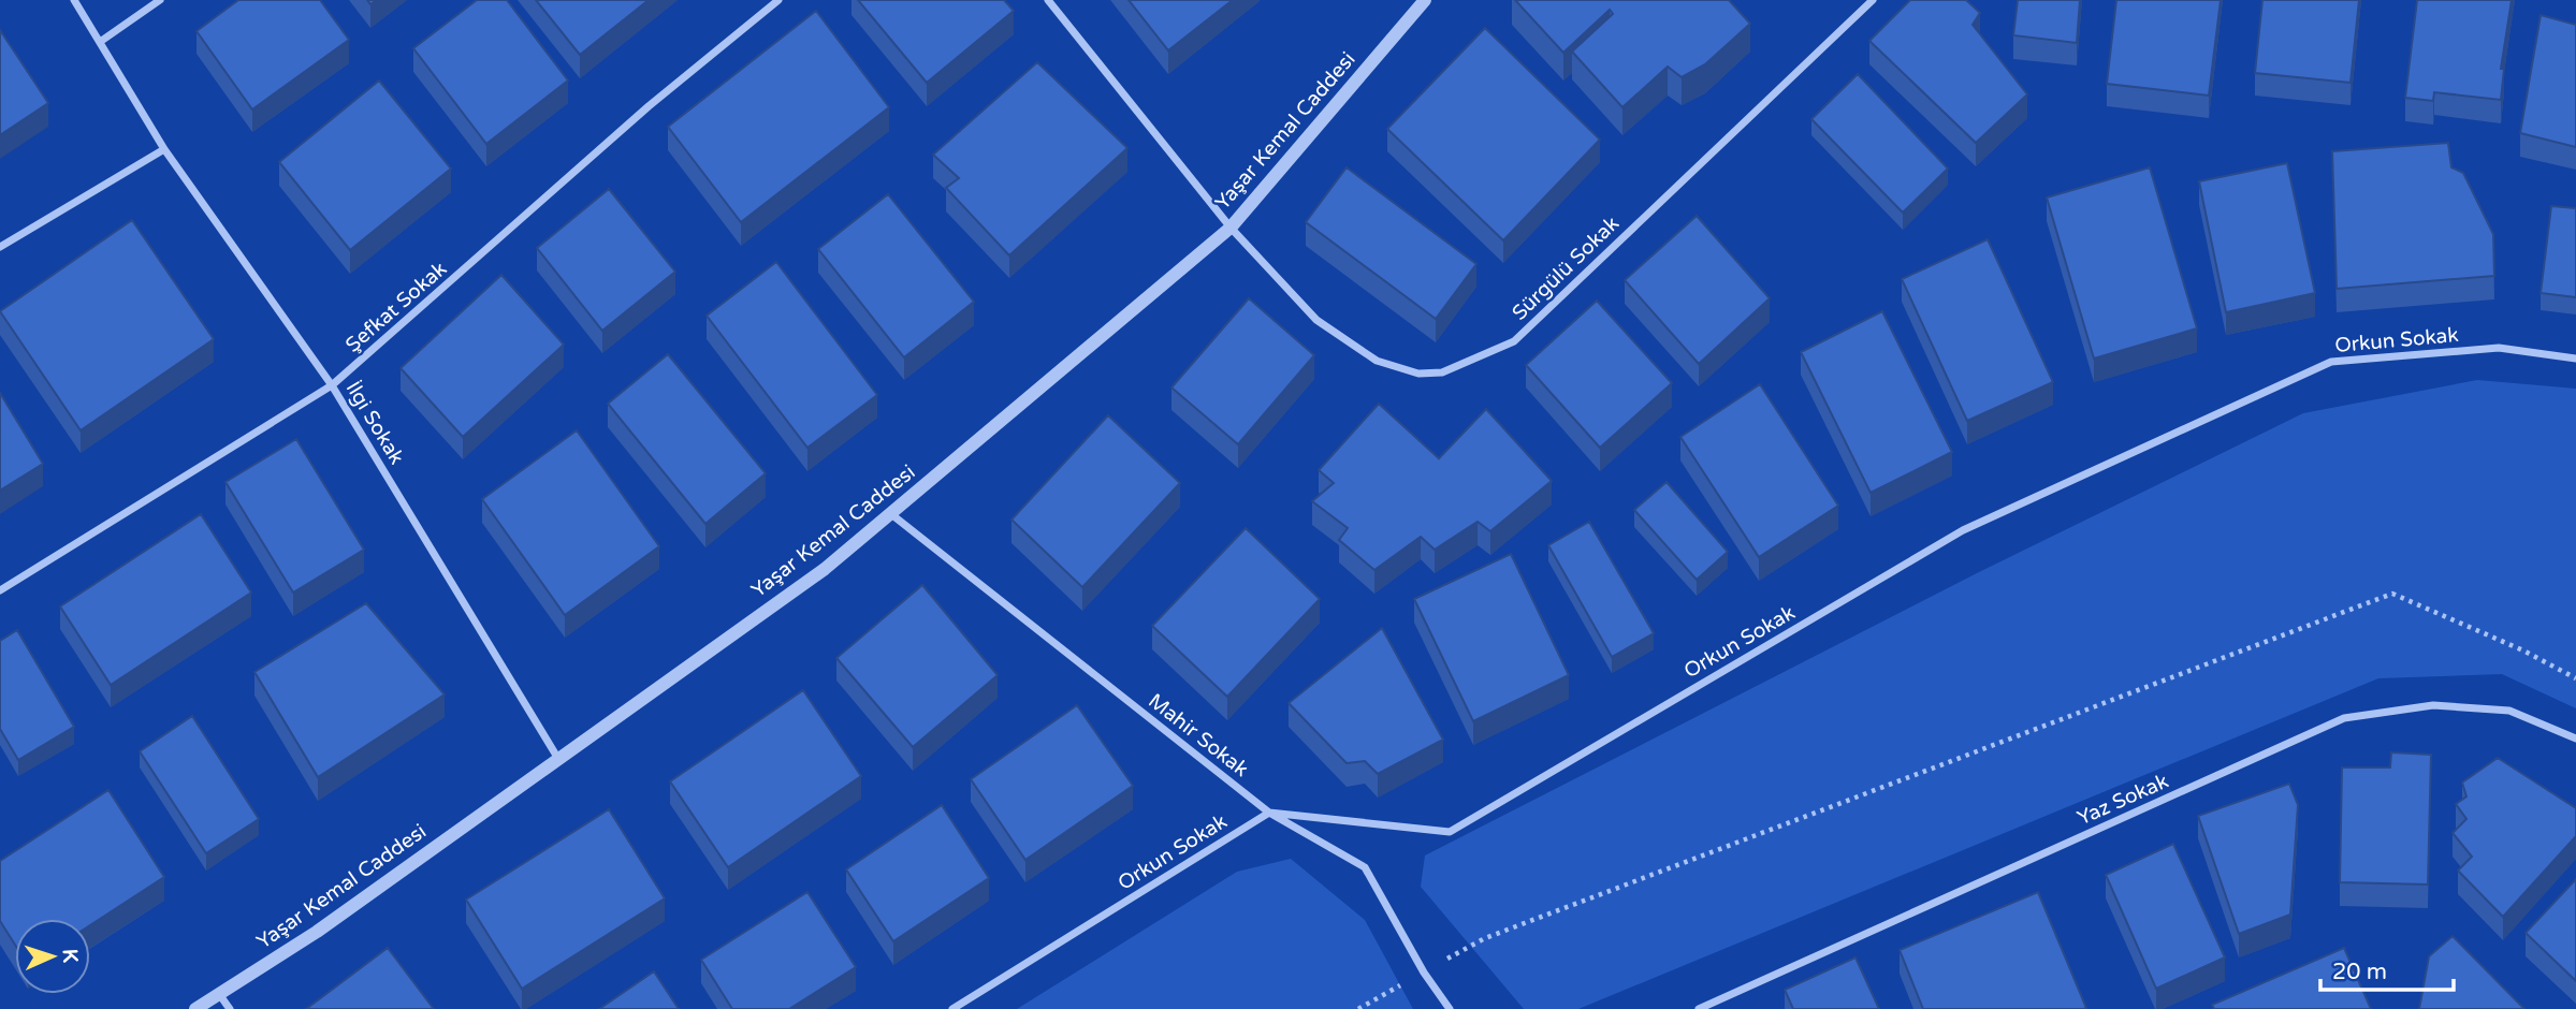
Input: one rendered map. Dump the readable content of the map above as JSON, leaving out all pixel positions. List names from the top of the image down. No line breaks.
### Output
{"streets":{"street":["Yaşar Kemal Caddesi","Sürgülü Sokak","Şefkat Sokak","Orkun Sokak","İlgi Sokak","Mahir Sokak","Yaz Sokak"]},"crossings":[["Yaşar Kemal Caddesi","Sürgülü Sokak"],["Yaşar Kemal Caddesi","İlgi Sokak"],["Yaşar Kemal Caddesi","Mahir Sokak"],["Şefkat Sokak","İlgi Sokak"],["Orkun Sokak","Mahir Sokak"]],"scale_bar":"20 m","north":"right"}
